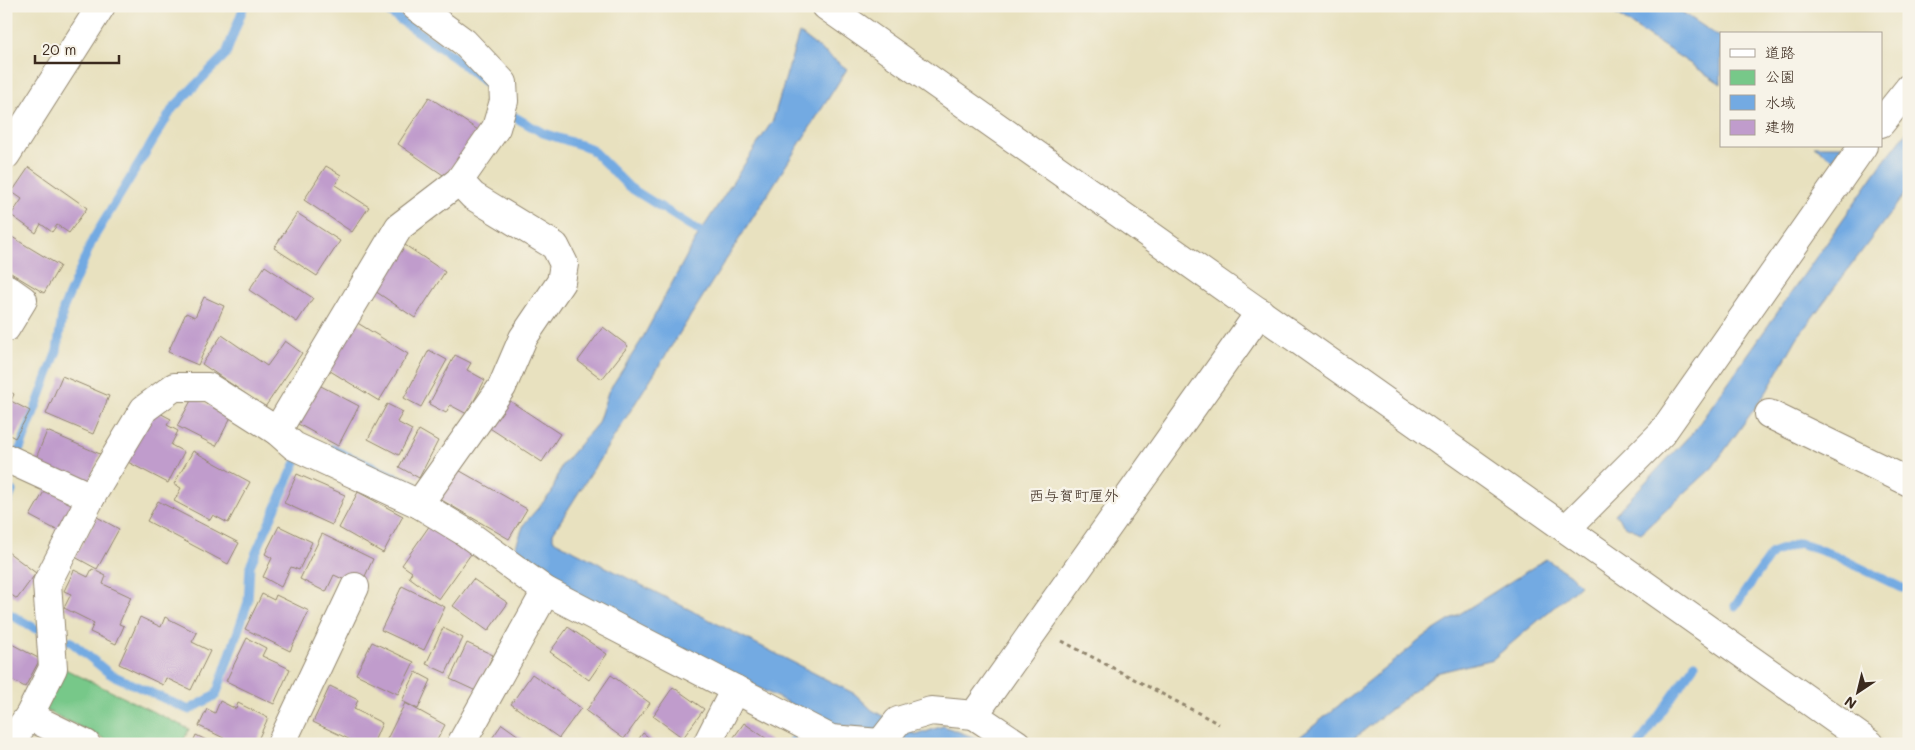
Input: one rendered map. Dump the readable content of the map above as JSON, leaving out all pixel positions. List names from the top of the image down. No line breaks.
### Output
{"districts":["西与賀町厘外"],"legend":["道路","公園","水域","建物"],"scale_bar":"20 m","north":"bottom left"}
